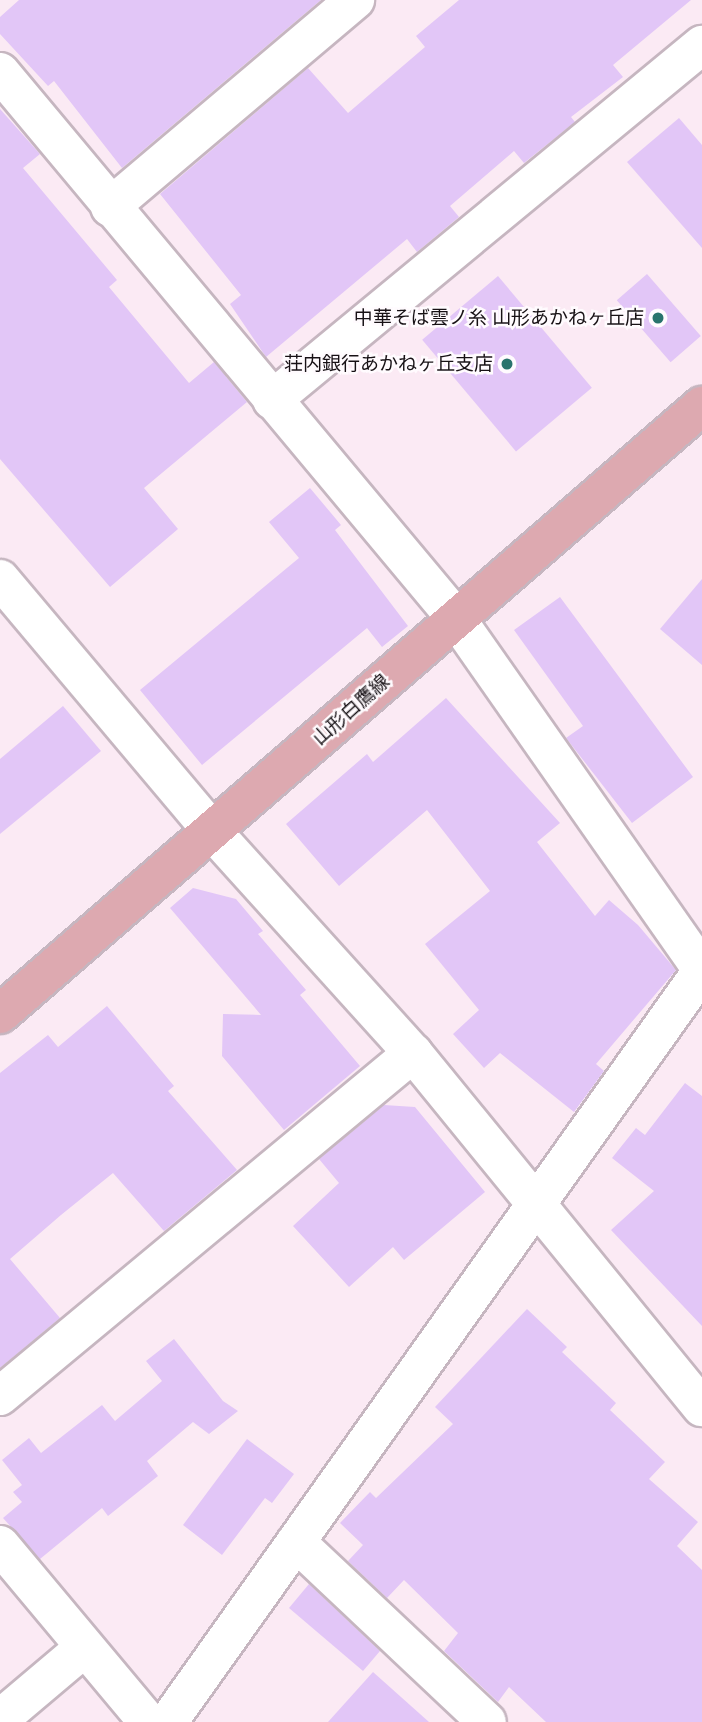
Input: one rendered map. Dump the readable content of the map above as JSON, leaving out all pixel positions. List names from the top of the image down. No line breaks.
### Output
{"streets":{"main road":["山形白鷹線"]},"places":["中華そば雲ノ糸 山形あかねヶ丘店","荘内銀行あかねヶ丘支店"]}
